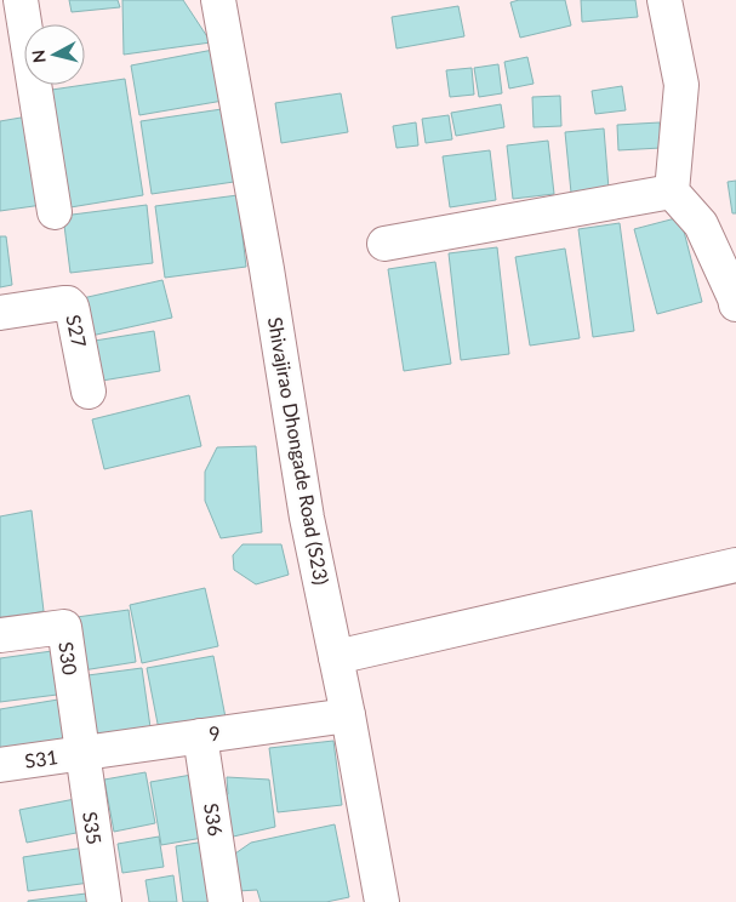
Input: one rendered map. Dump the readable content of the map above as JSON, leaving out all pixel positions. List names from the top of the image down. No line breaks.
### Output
{"streets":{"street":["S27","Shivajirao Dhongade Road (S23)","S30","9","S31","S36","S35"]},"crossings":[["Shivajirao Dhongade Road (S23)","9"],["S30","9"],["S30","S31"],["S30","S35"],["9","S31"],["9","S36"],["9","S35"],["S31","S35"]],"north":"left"}
